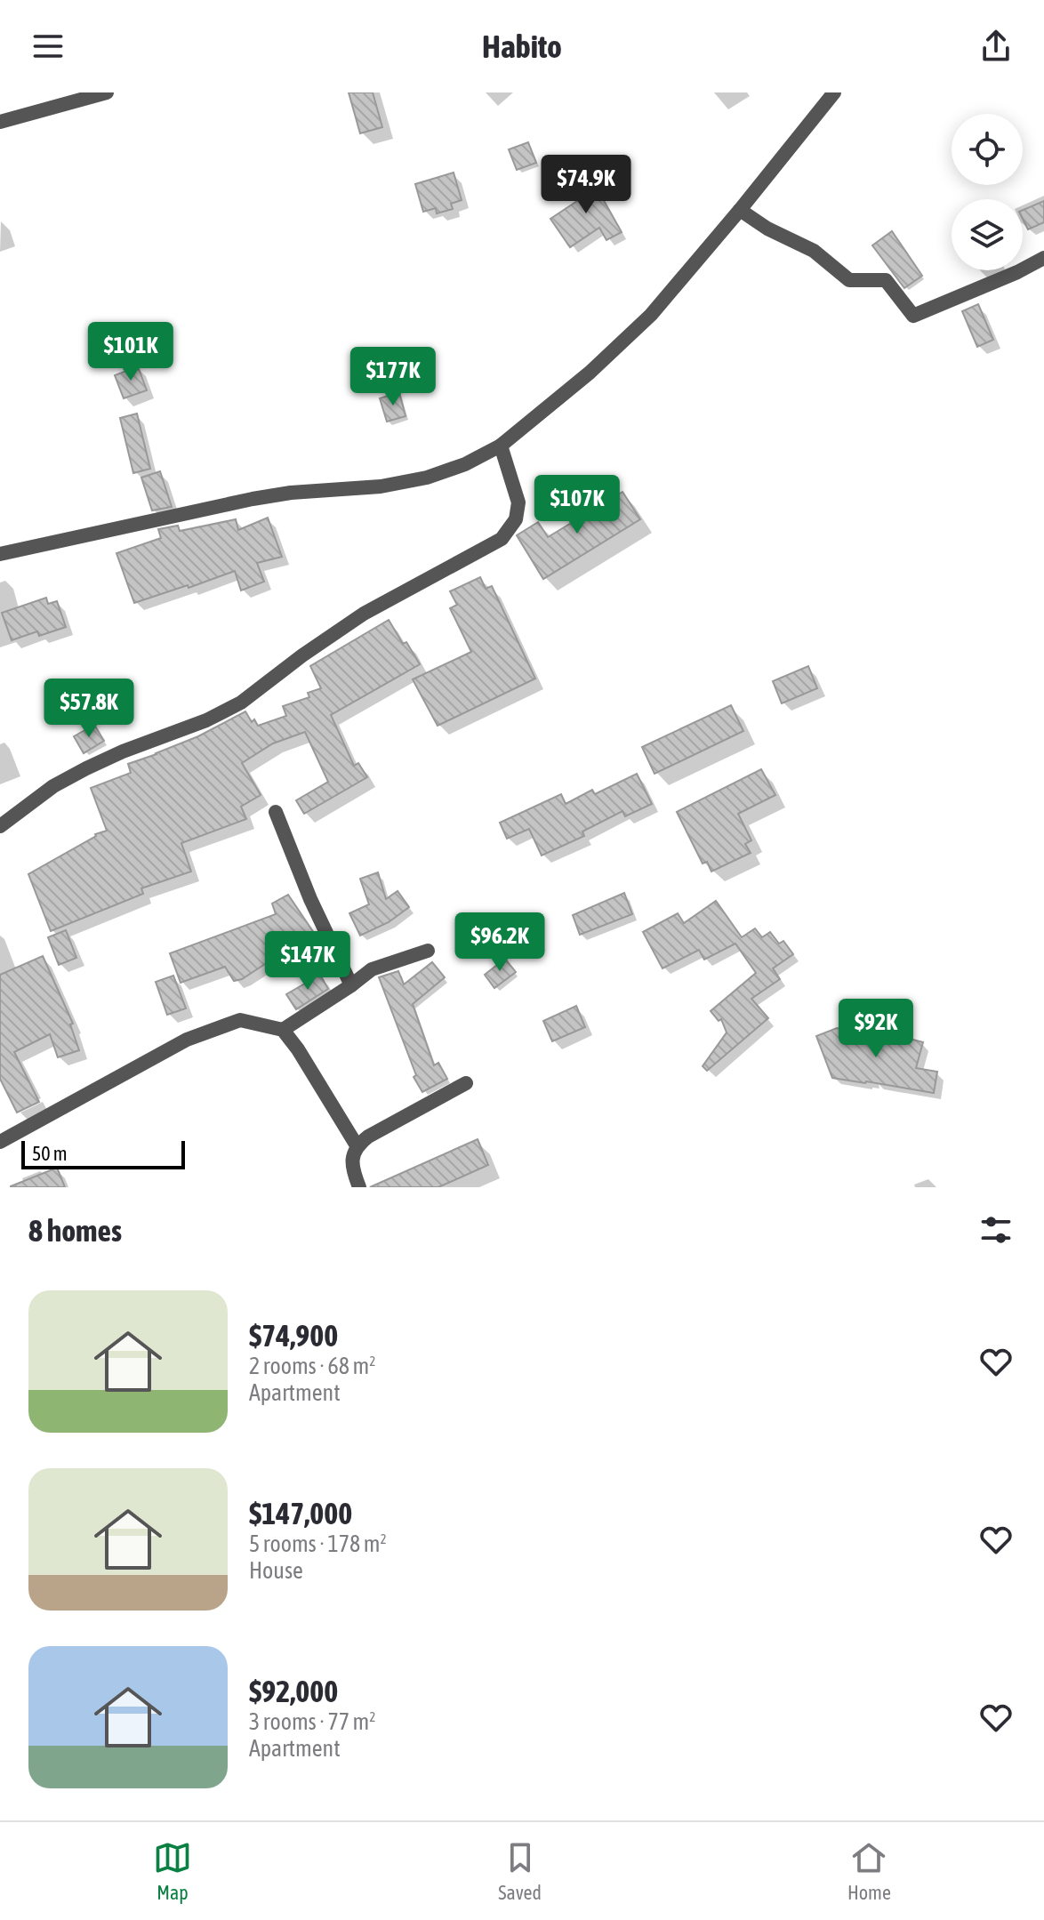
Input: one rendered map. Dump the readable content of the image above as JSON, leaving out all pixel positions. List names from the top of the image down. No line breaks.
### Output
{"scale_bar":"50 m","page":{"header":"Habito","price":["$74.9K","$101K","$177K","$107K","$57.8K","$96.2K","$147K","$92K"],"scale":"50 m","heading":"8 homes","list":[{"name":"$74,900","note":"2 rooms · 68 m² · Apartment"},{"name":"$147,000","note":"5 rooms · 178 m² · House"},{"name":"$92,000","note":"3 rooms · 77 m² · Apartment"}],"tabs":["Map","Saved","Home"]}}
